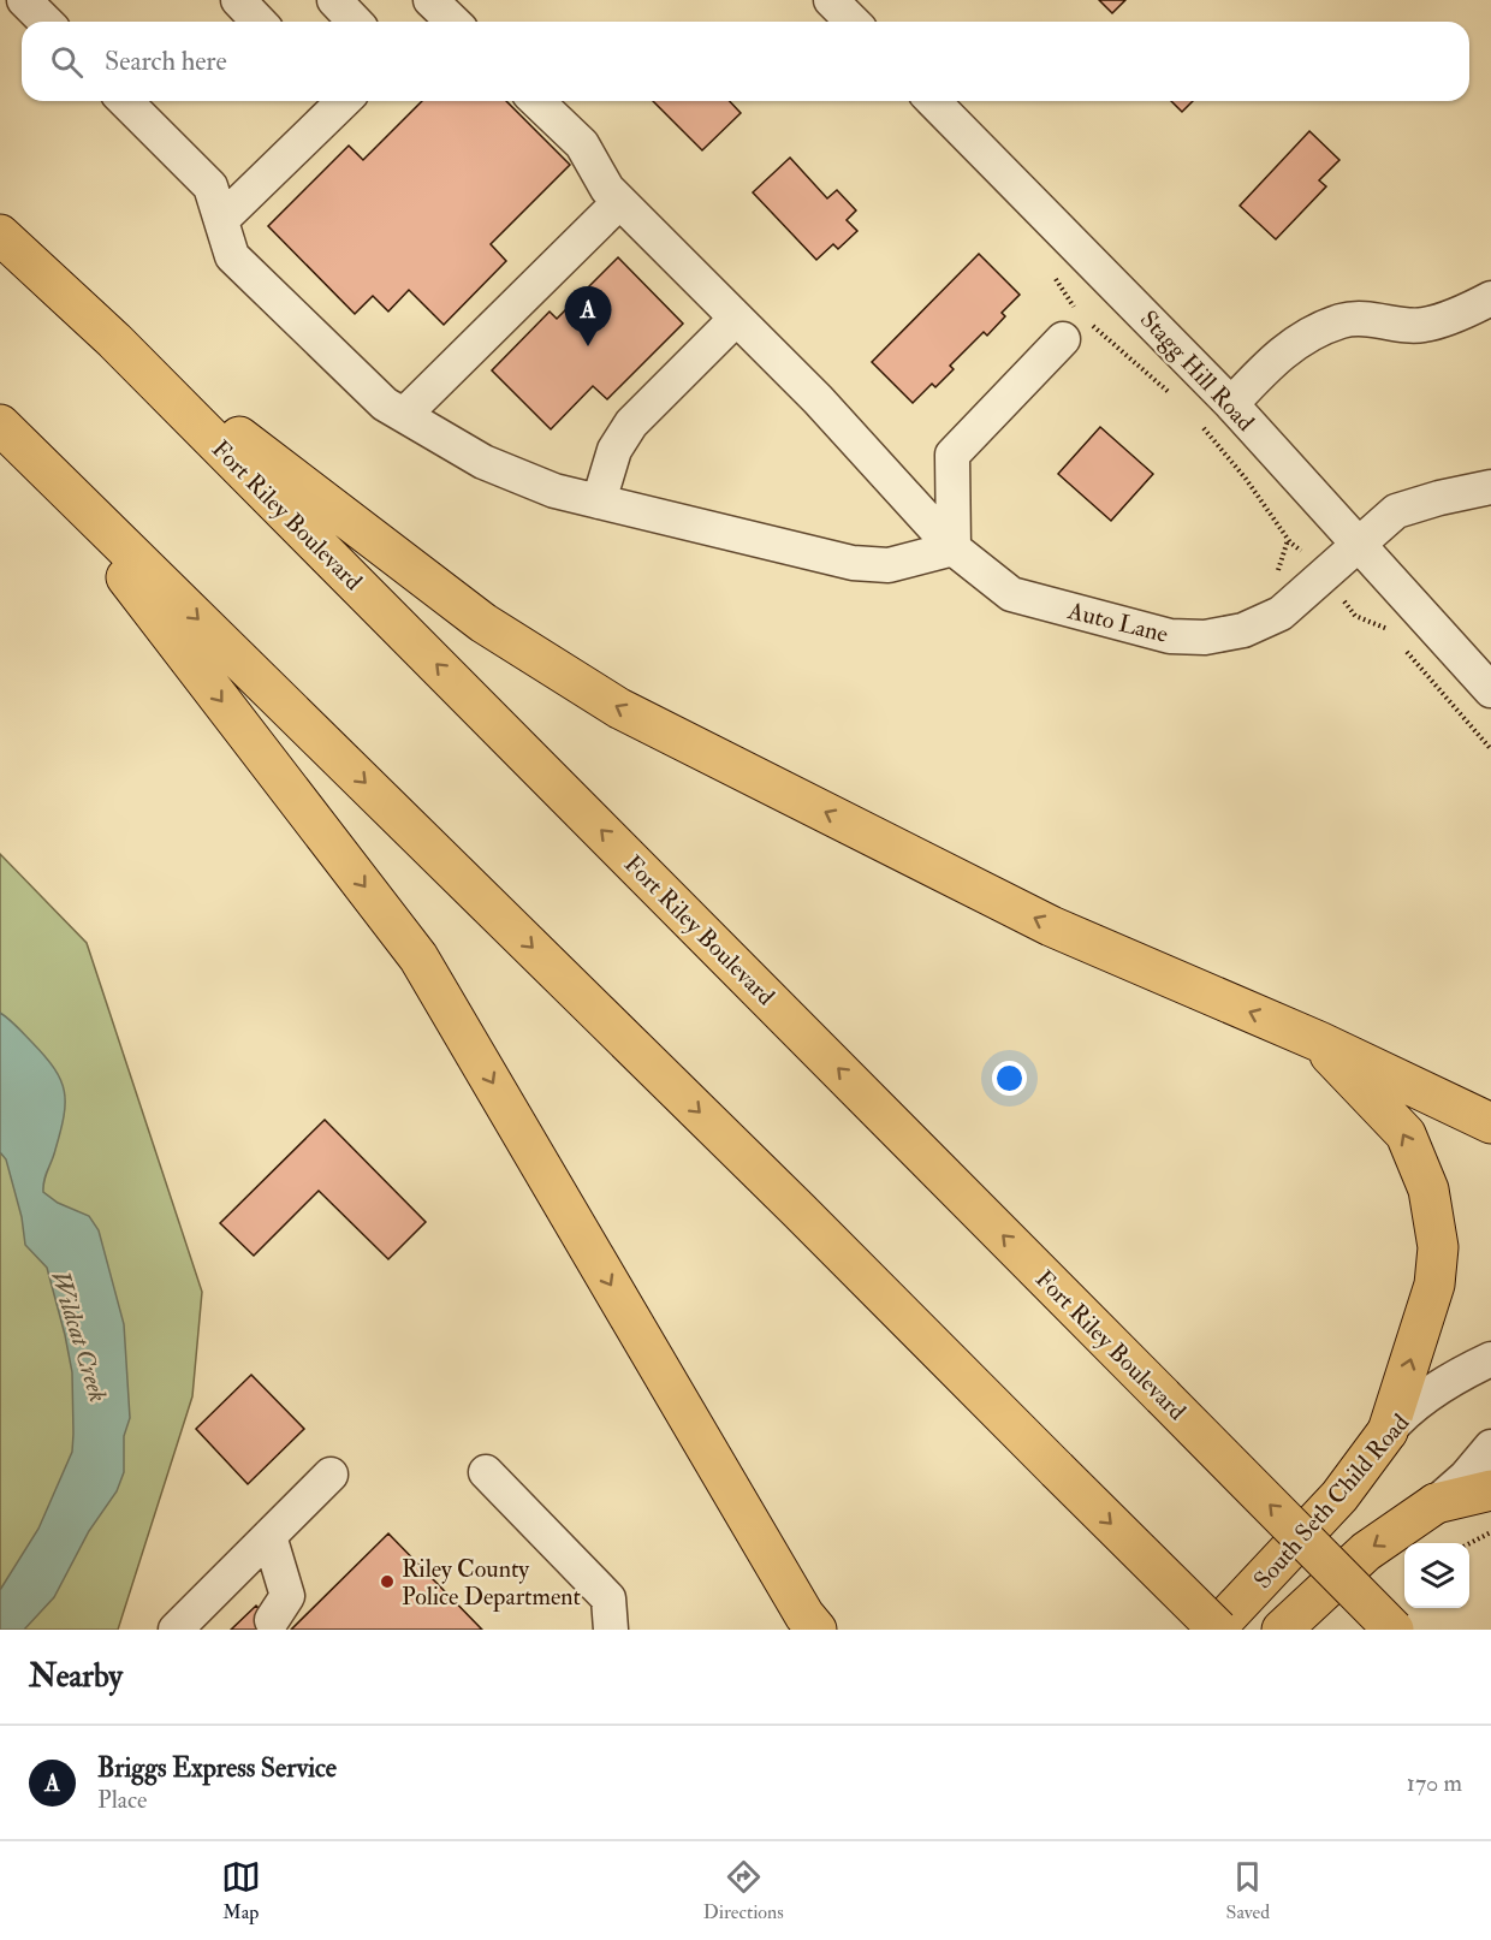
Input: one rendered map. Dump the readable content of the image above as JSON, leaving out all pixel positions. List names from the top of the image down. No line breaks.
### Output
{"streets":{"main road":["Fort Riley Boulevard","South Seth Child Road"],"street":["Stagg Hill Road","Auto Lane"]},"crossings":[["Stagg Hill Road","Auto Lane"]],"water":["Wildcat Creek"],"places":["Riley County Police Department"],"page":{"search":"Search here","pins":"A","heading":"Nearby","list":[{"mark":"A","name":"Briggs Express Service","note":"Place","value":"170 m"}],"nav":["Map","Directions","Saved"]}}
